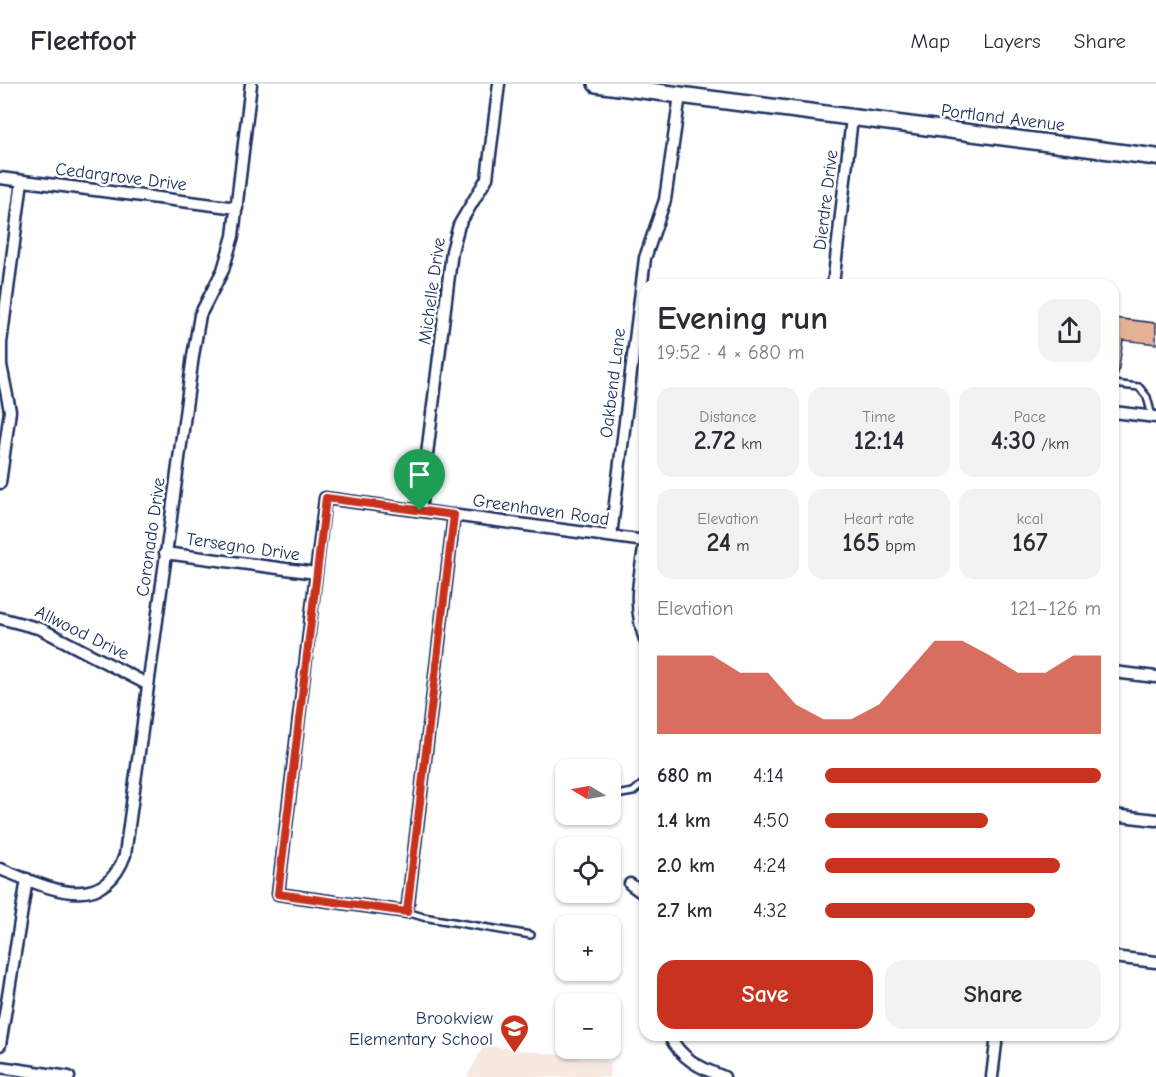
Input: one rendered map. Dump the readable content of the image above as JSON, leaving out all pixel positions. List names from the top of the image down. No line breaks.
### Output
{"streets":{"main road":["Portland Avenue"],"street":["Cedargrove Drive","Dierdre Drive","Michelle Drive","Oakbend Lane","Greenhaven Road","Coronado Drive","Tersegno Drive","Allwood Drive"]},"crossings":[["Portland Avenue","Dierdre Drive"],["Portland Avenue","Oakbend Lane"],["Cedargrove Drive","Coronado Drive"],["Michelle Drive","Greenhaven Road"],["Oakbend Lane","Greenhaven Road"],["Greenhaven Road","Tersegno Drive"],["Coronado Drive","Tersegno Drive"],["Coronado Drive","Allwood Drive"]],"places":{"school or university":["Brookview Elementary School"]},"north":"left","page":{"header":"Fleetfoot","nav":["Map","Layers","Share"],"heading":["Evening run","19:52 · 4 × 680 m"],"stats":[["Distance","2.72 km"],["Time","12:14"],["Pace","4:30 /km"],["Elevation","24 m"],["Heart rate","165 bpm"],["kcal","167"]],"chart":["Elevation","121–126 m"],"list":[{"name":"680 m","note":"4:14"},{"name":"1.4 km","note":"4:50"},{"name":"2.0 km","note":"4:24"},{"name":"2.7 km","note":"4:32"}],"map_buttons":["+","−"],"buttons":["Save","Share"]}}
